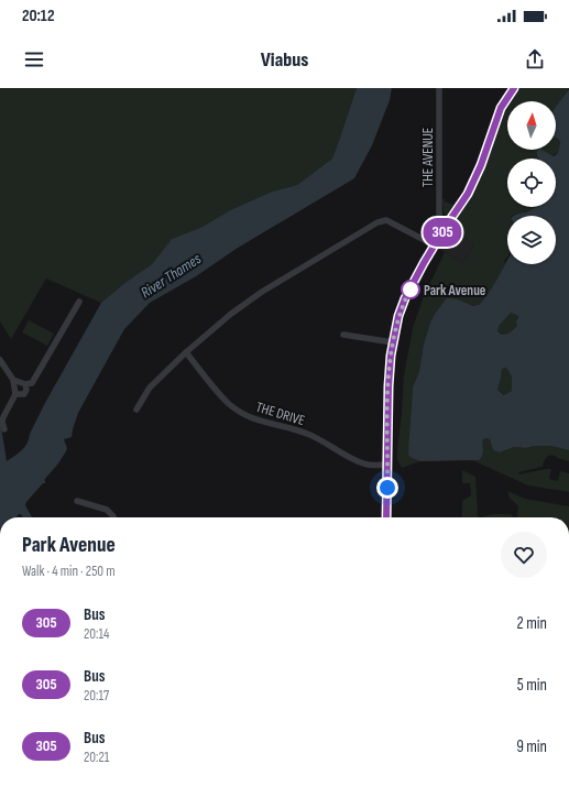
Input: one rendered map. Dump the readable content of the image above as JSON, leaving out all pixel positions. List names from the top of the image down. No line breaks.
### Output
{"streets":{"street":["THE AVENUE","THE DRIVE"]},"water":["River Thames"],"places":["Park Avenue"],"lines":["bus line 305"],"north":"top","page":{"status":"20:12","header":"Viabus","on_map":"305","heading":["Park Avenue","Walk · 4 min · 250 m"],"list":[{"mark":"305","name":"Bus","note":"20:14","value":"2 min"},{"mark":"305","name":"Bus","note":"20:17","value":"5 min"},{"mark":"305","name":"Bus","note":"20:21","value":"9 min"}]}}
